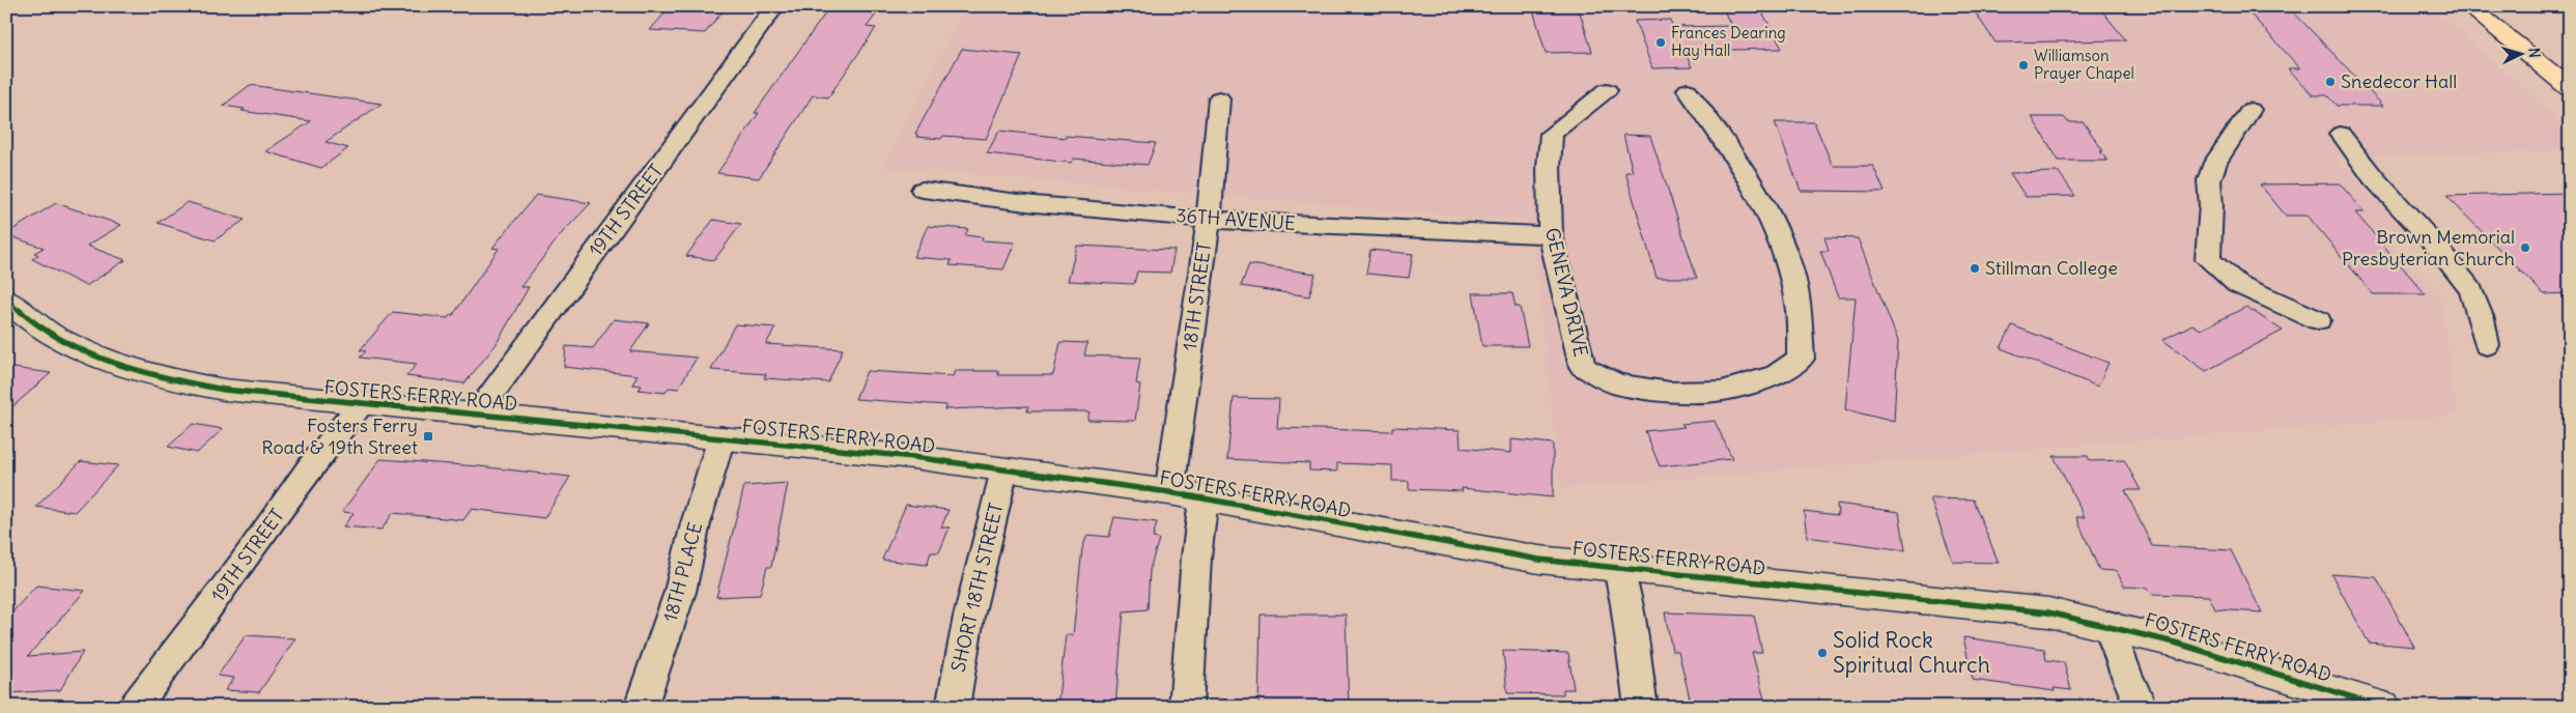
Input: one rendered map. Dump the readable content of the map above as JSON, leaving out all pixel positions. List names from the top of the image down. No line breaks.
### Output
{"streets":{"street":["19TH STREET","36TH AVENUE","GENEVA DRIVE","18TH STREET","FOSTERS FERRY ROAD","18TH PLACE","SHORT 18TH STREET"]},"crossings":[["19TH STREET","FOSTERS FERRY ROAD"],["36TH AVENUE","GENEVA DRIVE"],["36TH AVENUE","18TH STREET"],["18TH STREET","FOSTERS FERRY ROAD"],["FOSTERS FERRY ROAD","18TH PLACE"],["FOSTERS FERRY ROAD","SHORT 18TH STREET"]],"places":{"other":["Frances Dearing Hay Hall","Williamson Prayer Chapel","Snedecor Hall","Brown Memorial Presbyterian Church","Stillman College","Solid Rock Spiritual Church"],"transit":["Fosters Ferry Road & 19th Street"]},"north":"right"}
